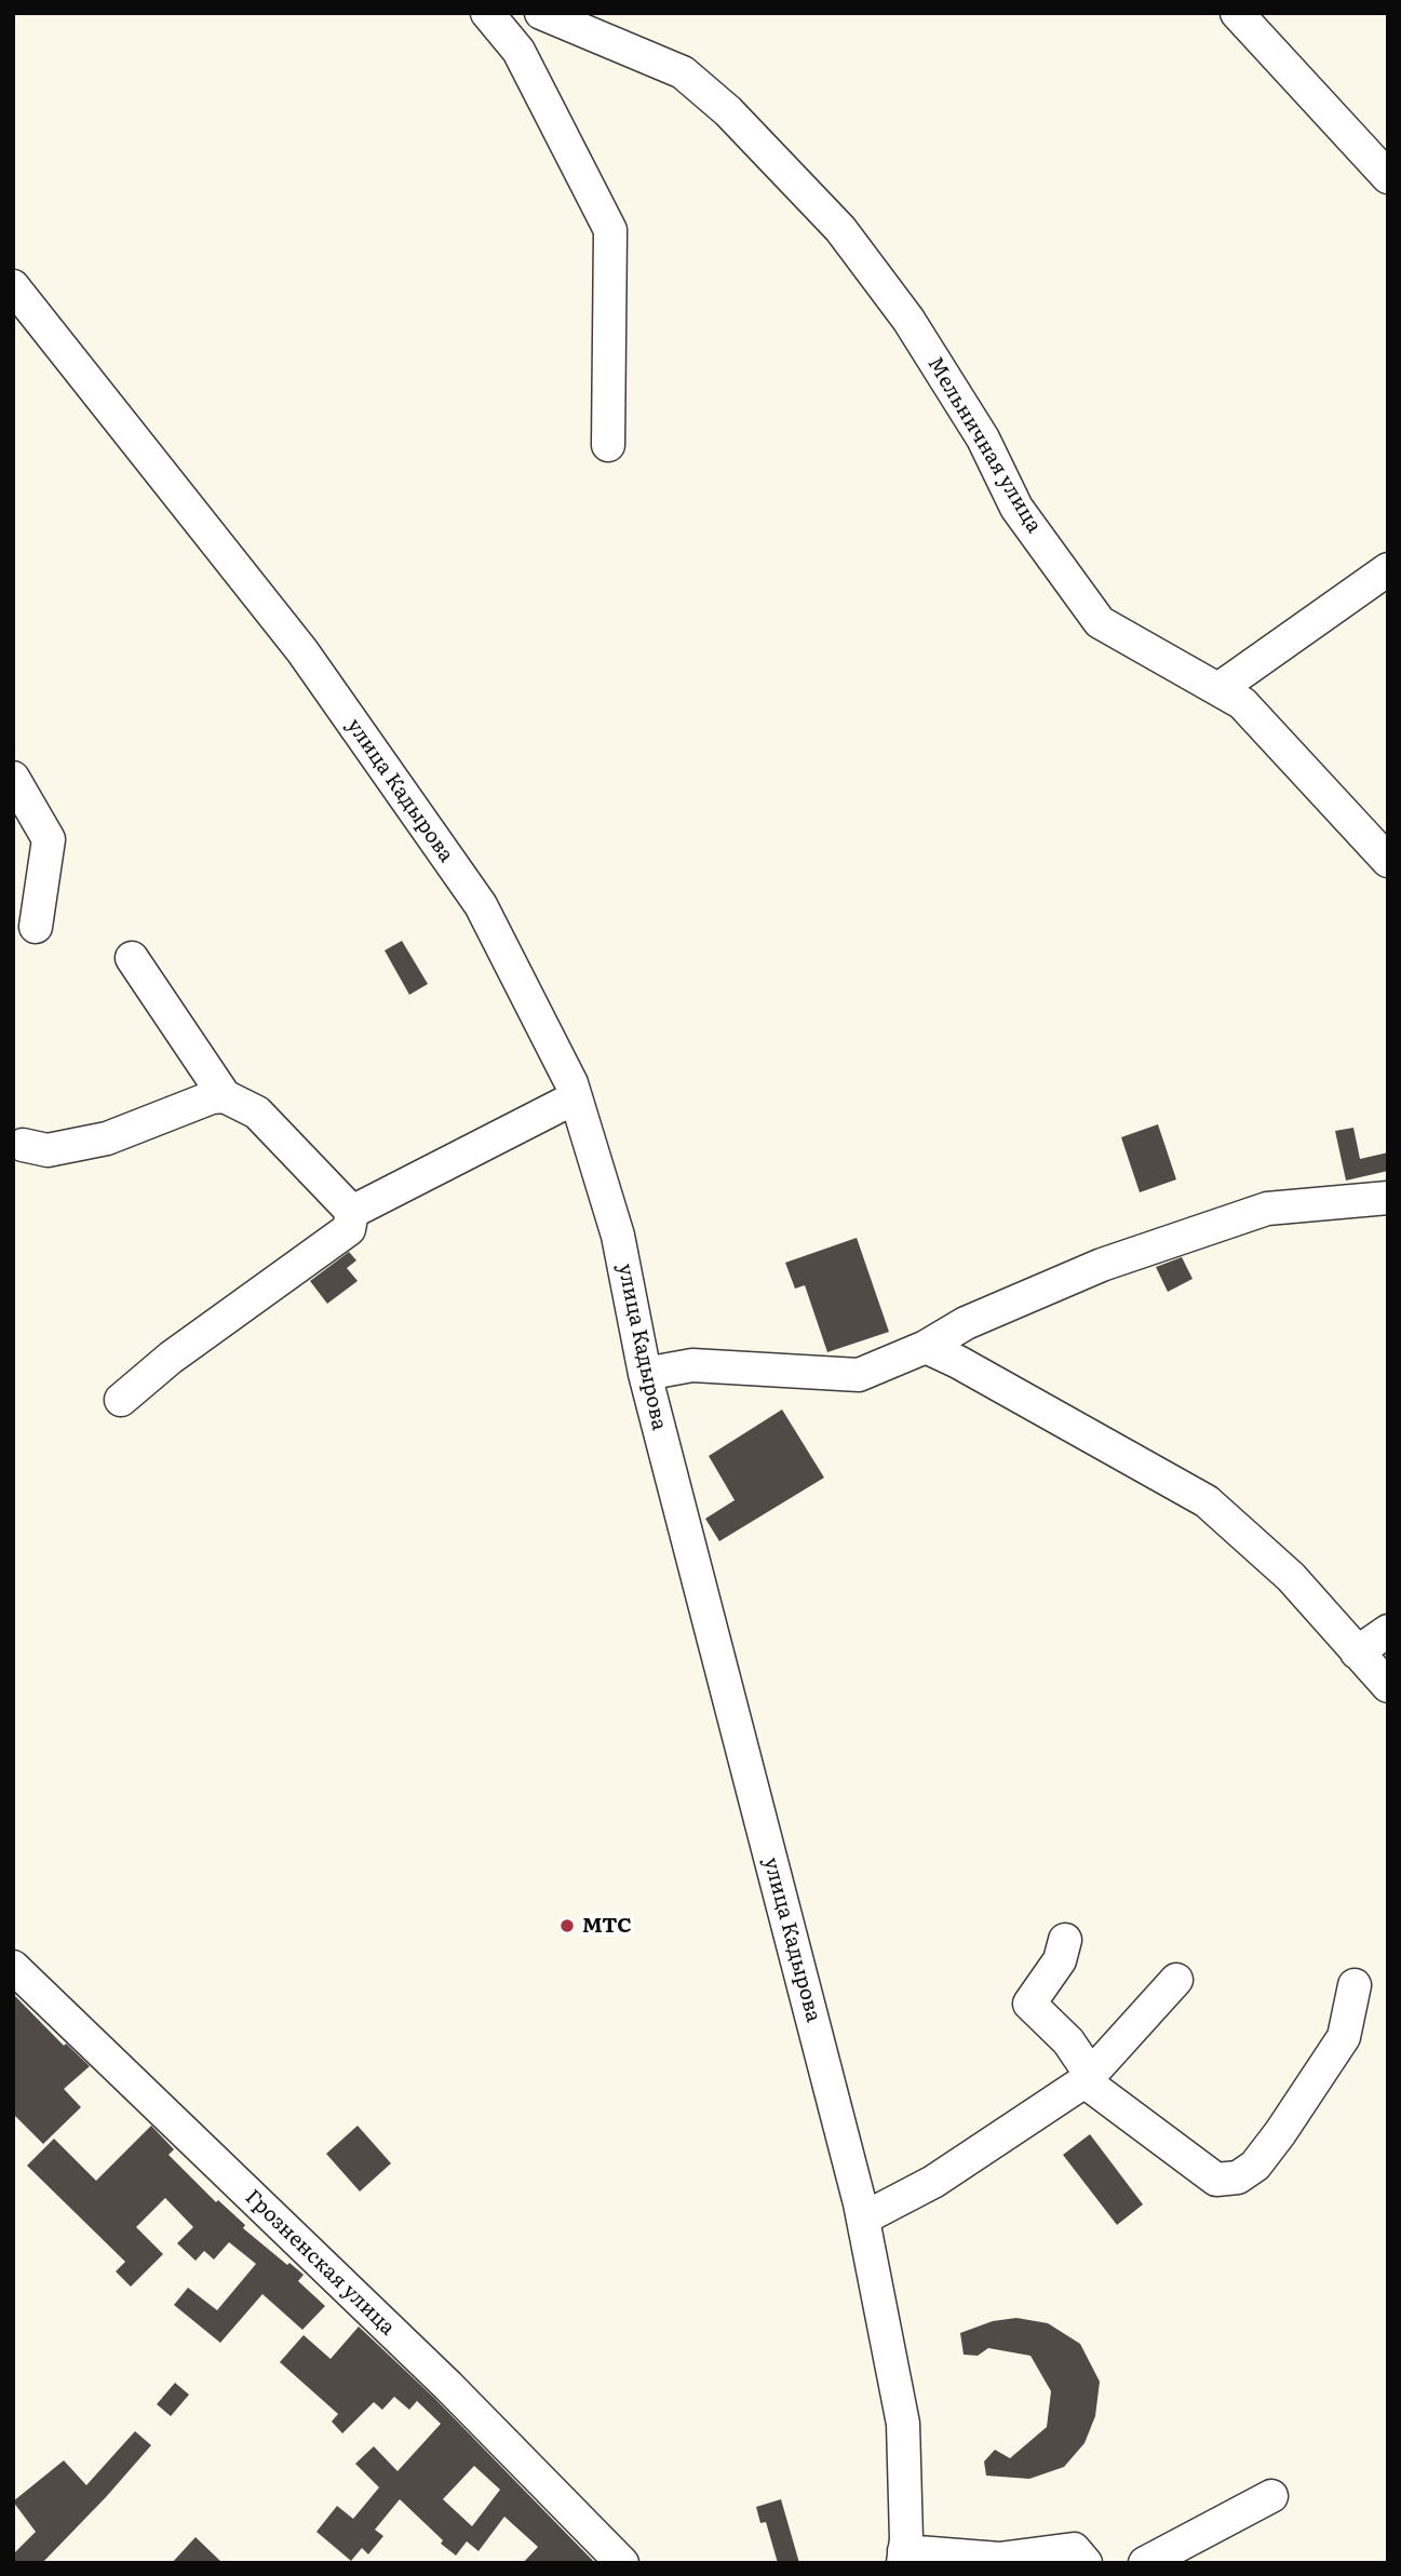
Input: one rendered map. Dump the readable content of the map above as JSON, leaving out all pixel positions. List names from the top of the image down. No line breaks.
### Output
{"streets":{"street":["Мельничная улица","улица Кадырова","Грозненская улица"]},"places":["МТС"]}
